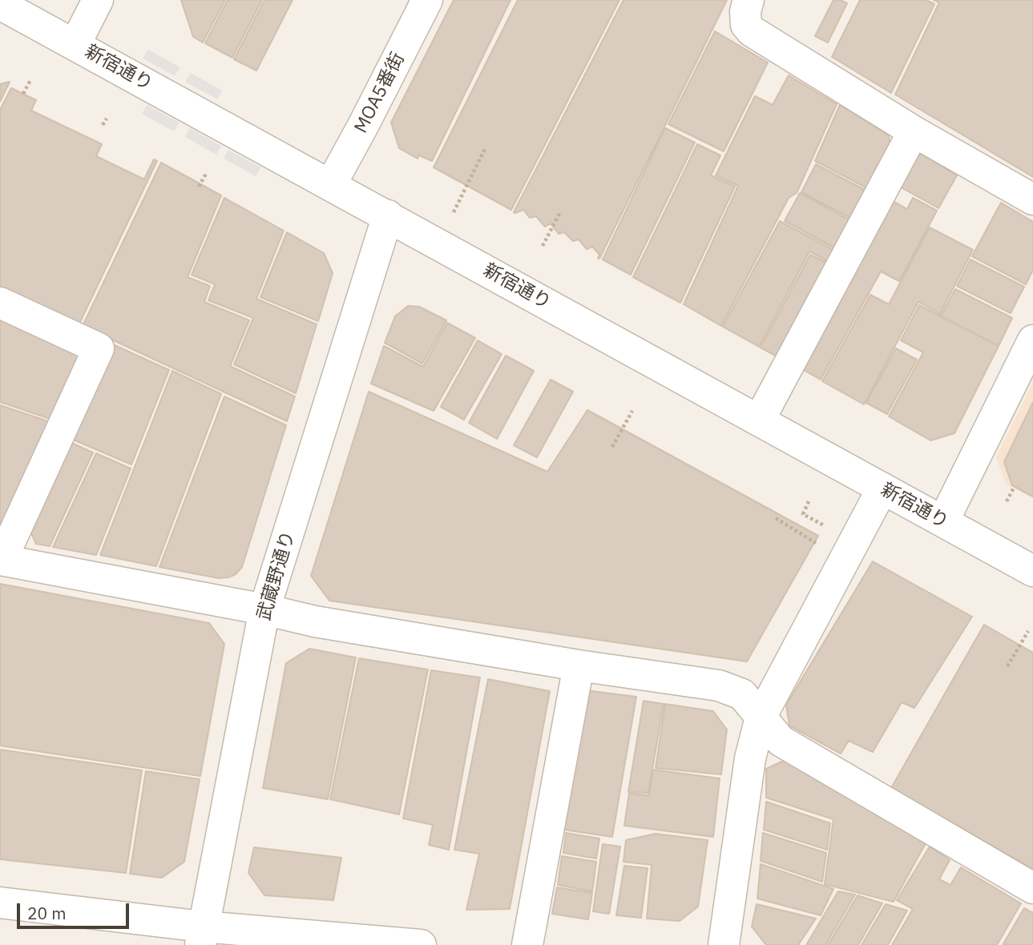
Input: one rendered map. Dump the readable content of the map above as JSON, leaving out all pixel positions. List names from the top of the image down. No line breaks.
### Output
{"streets":{"street":["新宿通り","MOA5番街","武蔵野通り"]},"crossings":[["新宿通り","MOA5番街"],["新宿通り","武蔵野通り"]],"scale_bar":"20 m"}
